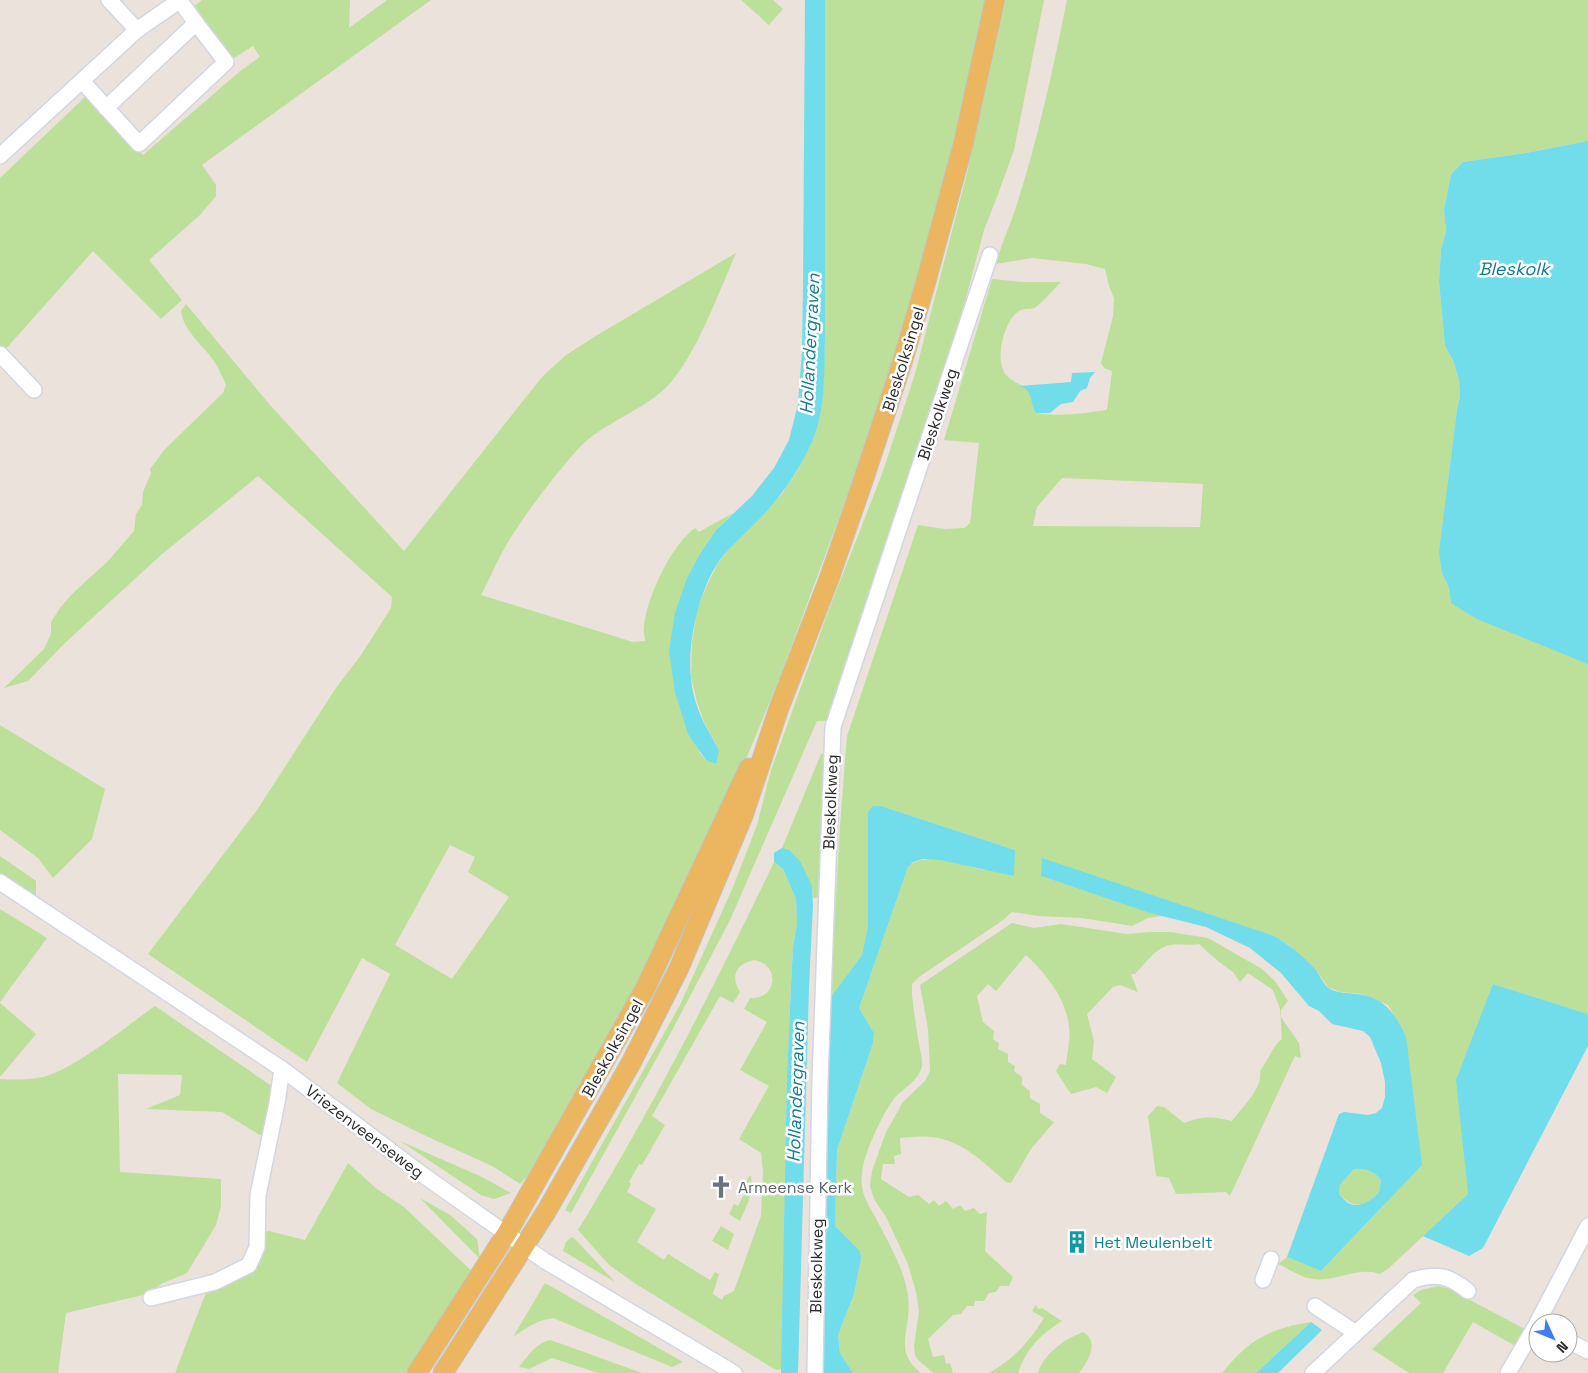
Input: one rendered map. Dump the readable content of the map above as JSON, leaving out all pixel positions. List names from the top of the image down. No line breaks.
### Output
{"streets":{"main road":["Bleskolksingel"],"street":["Bleskolkweg","Vriezenveenseweg"]},"crossings":[["Bleskolksingel","Vriezenveenseweg"]],"water":["Bleskolk","Hollandergraven"],"places":{"church":["Armeense Kerk"],"building":["Het Meulenbelt"]},"north":"bottom right"}
